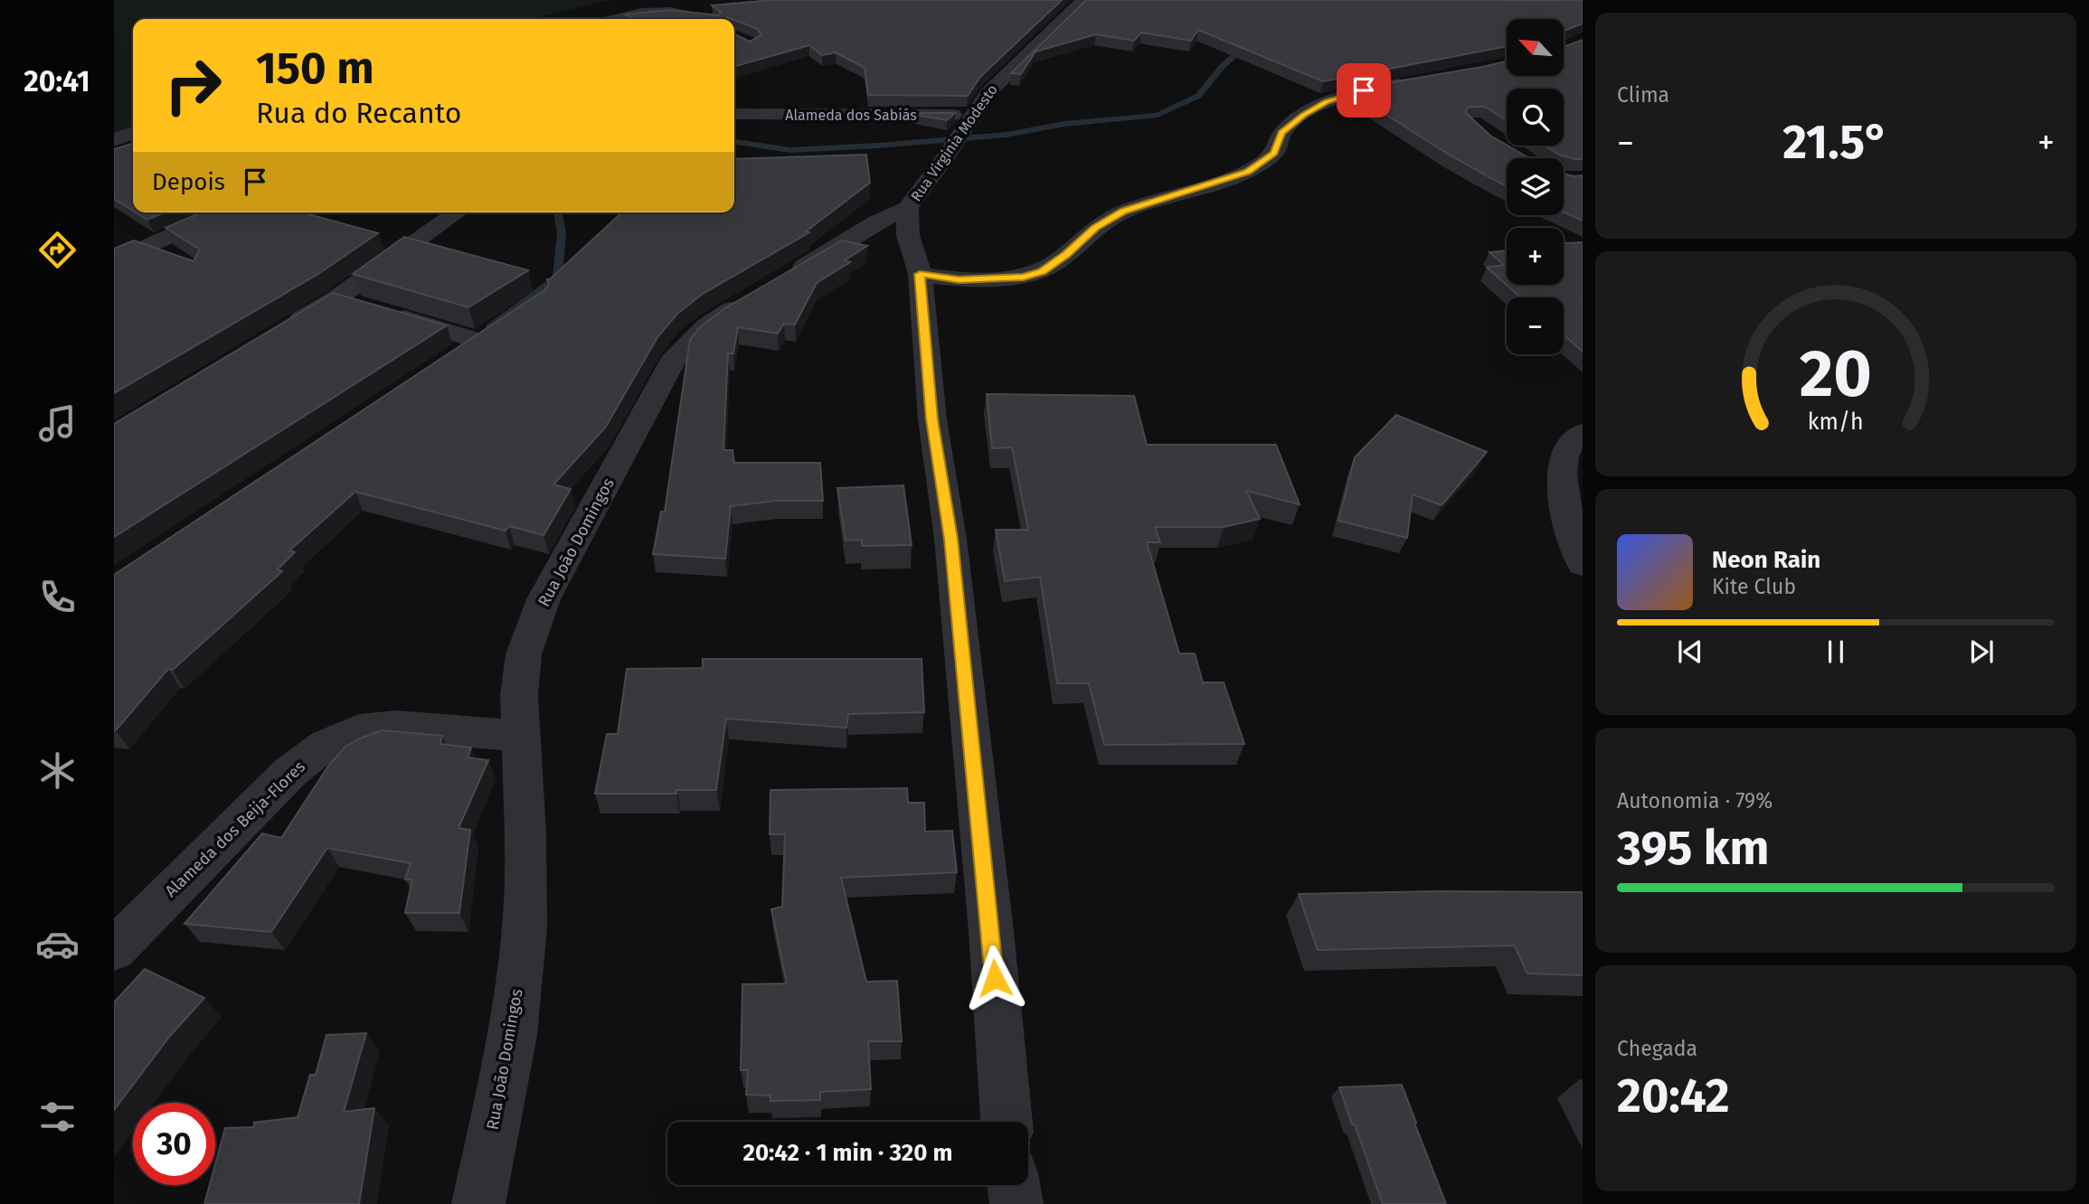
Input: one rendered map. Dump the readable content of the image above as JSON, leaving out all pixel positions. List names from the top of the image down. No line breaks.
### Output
{"streets":{"street":["Alameda dos Sabiás","Rua Virginia Modesto","Rua João Domingos","Alameda dos Beija-Flores"]},"crossings":[["Alameda dos Sabiás","Rua Virginia Modesto"],["Rua Virginia Modesto","Rua João Domingos"],["Rua João Domingos","Alameda dos Beija-Flores"]],"north":"top left","page":{"tabs":"20:41","tile":["Clima",["Autonomia · 79%","395 km"],["Chegada","20:42"]],"map_buttons":["+","−"],"turn":["150 m","Rua do Recanto"],"heat":["−","21.5°","+"],"then":"Depois","song":["Neon Rain","Kite Club"],"limit":"30","trip":"20:42 · 1 min · 320 m","gauge":["20","km/h"]}}
